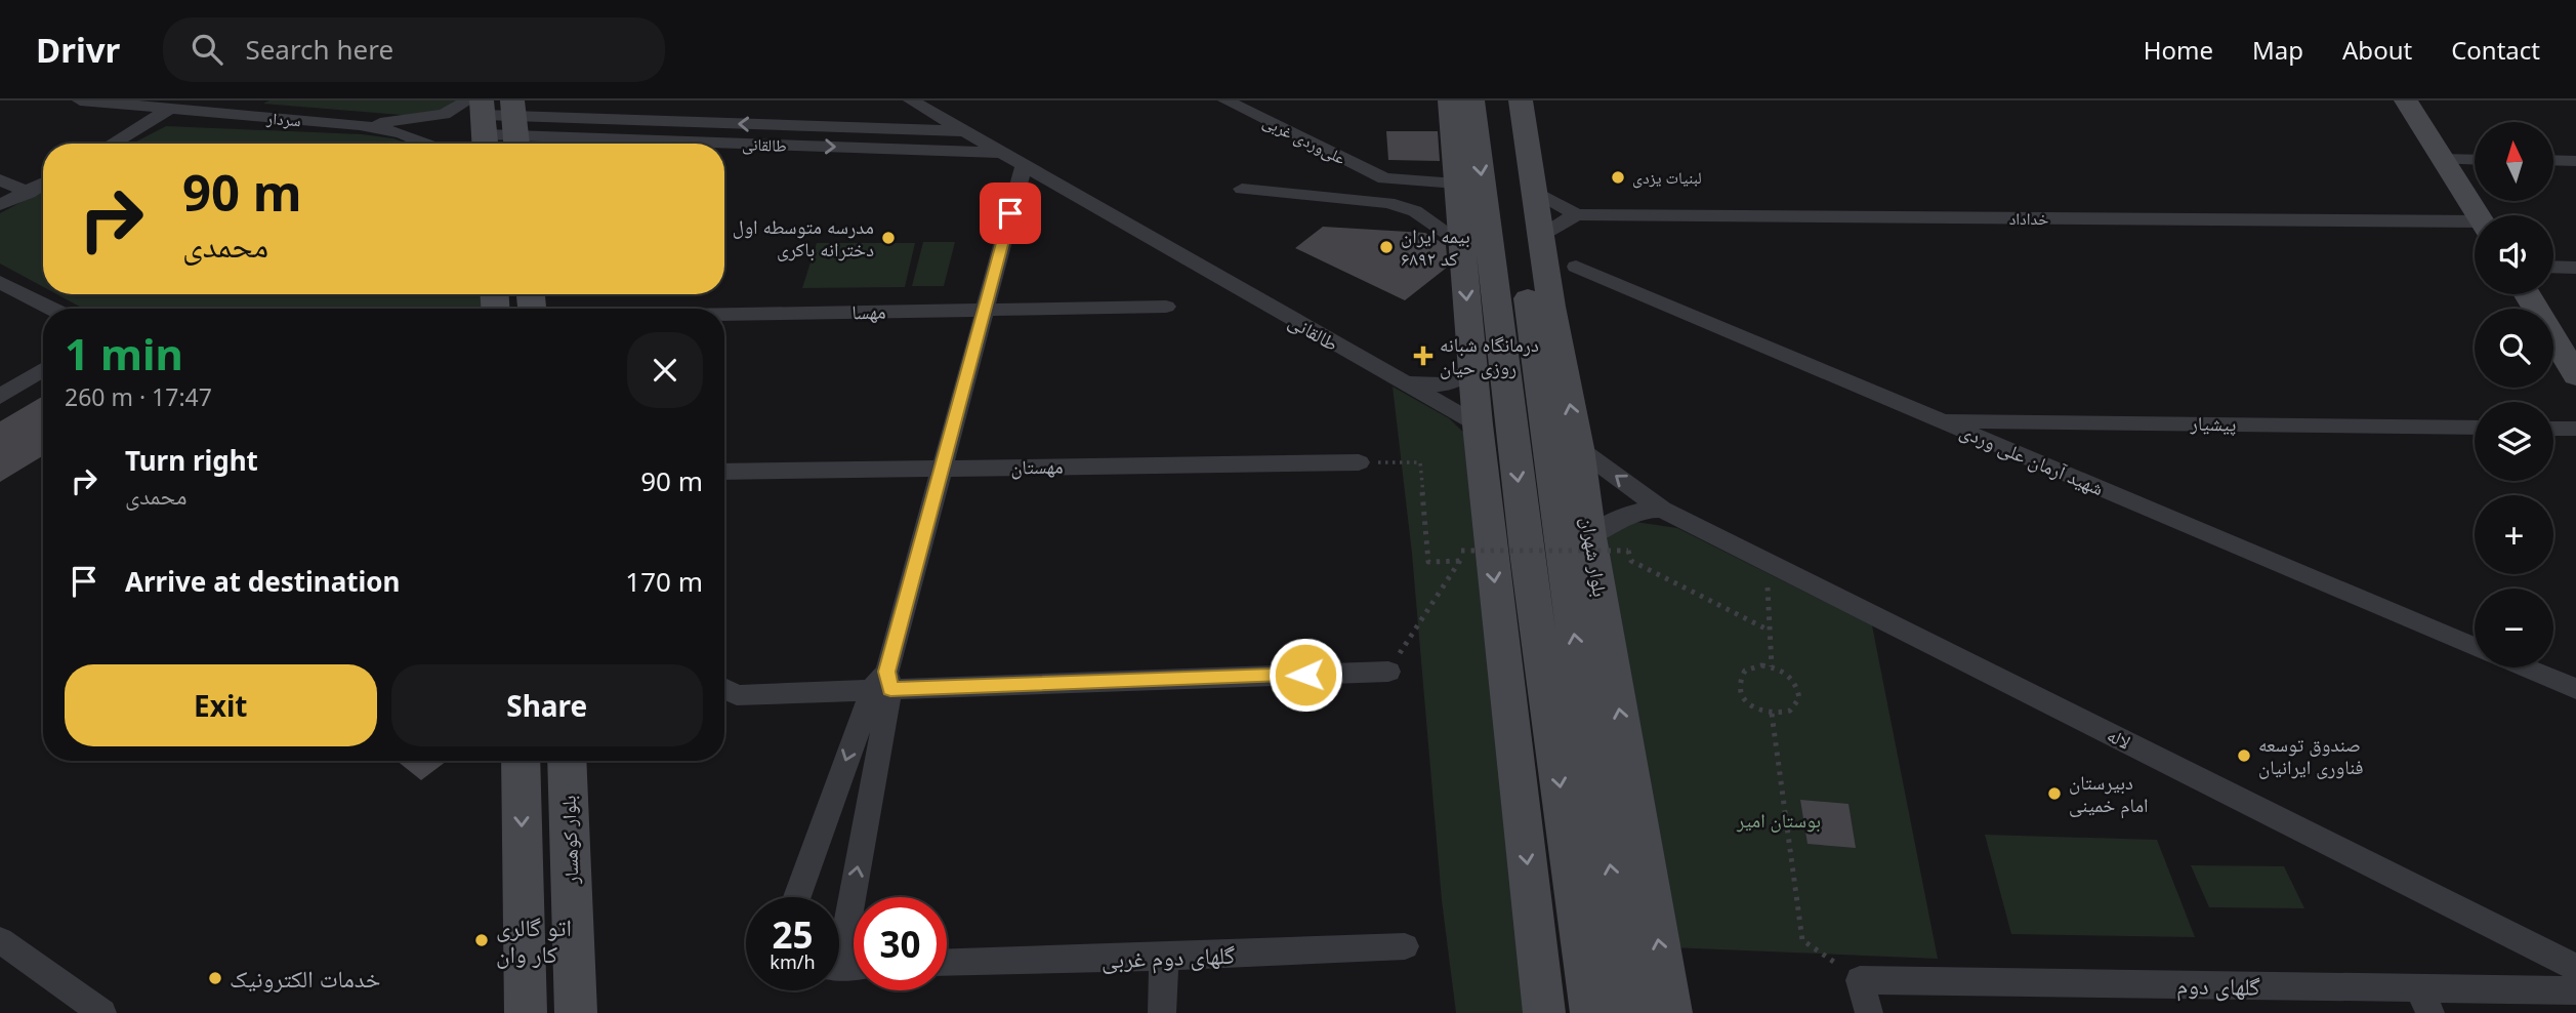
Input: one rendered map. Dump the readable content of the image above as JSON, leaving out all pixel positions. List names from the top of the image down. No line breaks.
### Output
{"streets":{"main road":["بلوار شهران","بلوار کوهسار"],"street":["سردار","علی‌وردی غربی","طالقانی","خداداد","مهسا","پیشیار","شهید آرمان علی وردی","مهستان","لاله","گلهای دوم غربی","گلهای دوم"]},"crossings":[["سردار","طالقانی"],["خداداد","بلوار شهران"],["پیشیار","شهید آرمان علی وردی"],["بلوار شهران","لاله"]],"parks":["بوستان امیر"],"places":{"other":["لبنیات یزدی","مدرسه متوسطه اول دخترانه باکری","بیمه ایران کد ۶۸۹۲","صندوق توسعه فناوری ایرانیان","دبیرستان امام خمینی","اتو گالری کار وان","خدمات الکترونیک"],"health":["درمانگاه شبانه روزی حیان"]},"north":"top","page":{"header":"Drivr","search":"Search here","nav":["Home","Map","About","Contact"],"map_buttons":["+","−"],"turn":["90 m","محمدی"],"heading":["1 min","260 m · 17:47"],"list":[{"name":"Turn right","note":"محمدی","value":"90 m"},{"name":"Arrive at destination","value":"170 m"}],"buttons":["Exit","Share"],"speed":"25 km/h","limit":"30"}}
